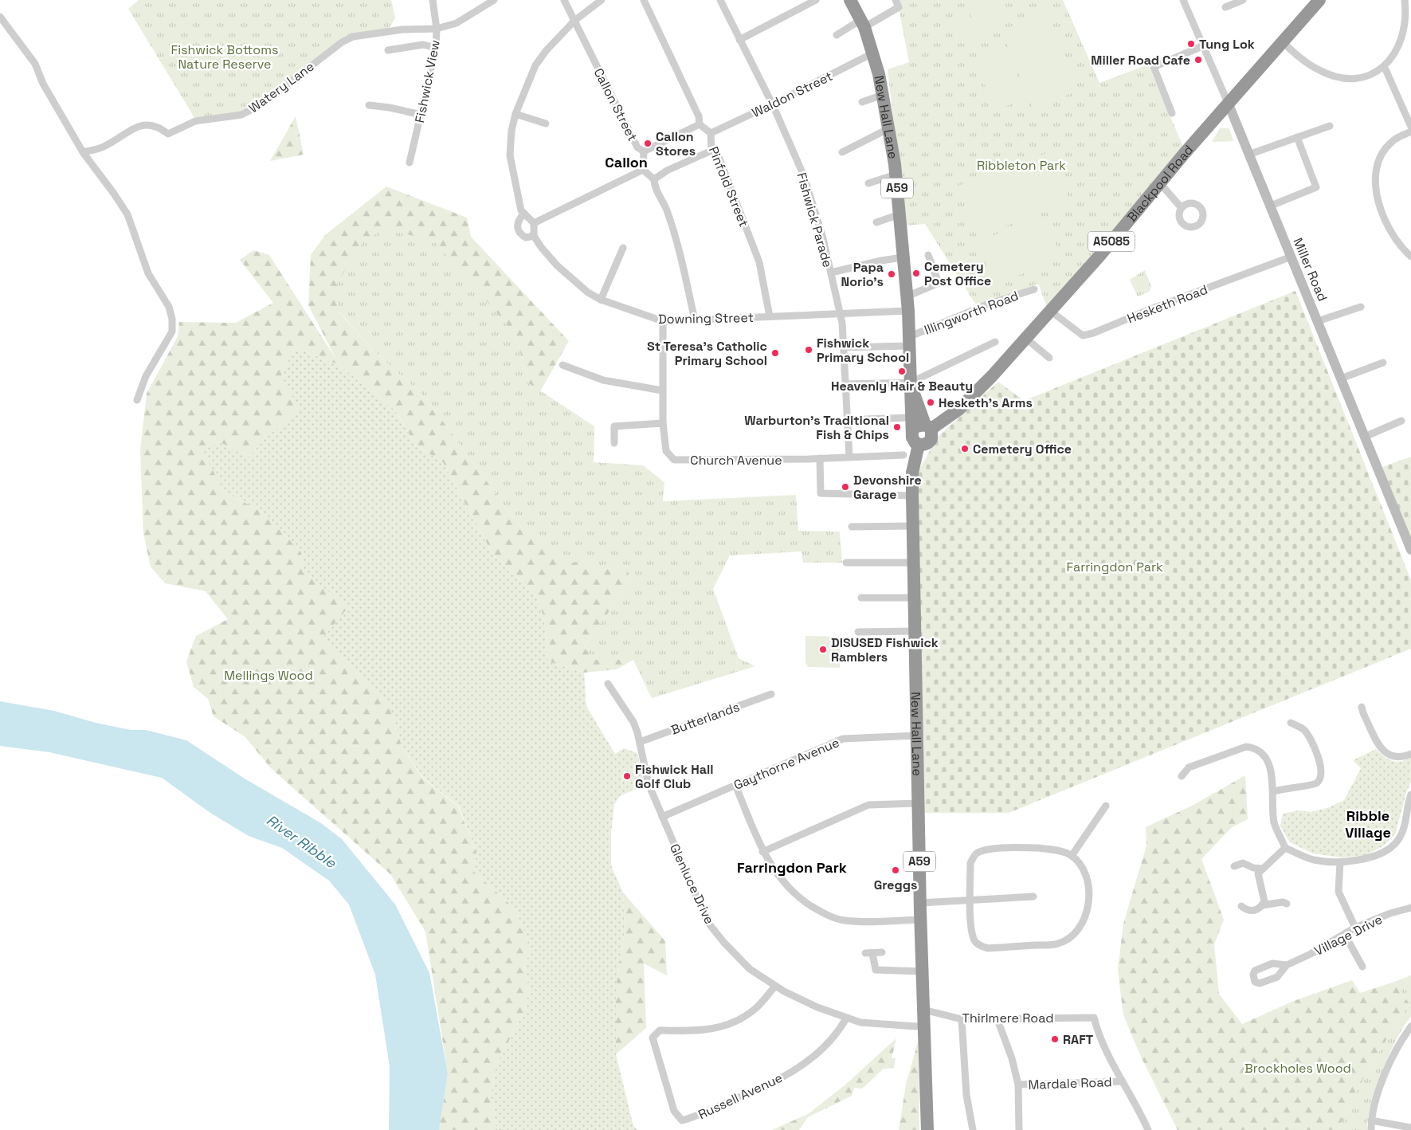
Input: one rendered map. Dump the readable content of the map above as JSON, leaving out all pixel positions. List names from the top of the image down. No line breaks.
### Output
{"streets":{"highway":["New Hall Lane","Blackpool Road","A59","A5085"],"street":["Fishwick View","Watery Lane","Waldon Street","Callon Street","Pinfold Street","Fishwick Parade","Miller Road","Hesketh Road","Illingworth Road","Downing Street","Church Avenue","Butterlands","Gaythorne Avenue","Glenluce Drive","Village Drive","Thirlmere Road","Mardale Road","Russell Avenue"]},"crossings":[["Fishwick View","Watery Lane"],["Waldon Street","New Hall Lane"],["Waldon Street","Pinfold Street"],["Waldon Street","Fishwick Parade"],["New Hall Lane","Blackpool Road"],["New Hall Lane","A59"],["New Hall Lane","Illingworth Road"],["New Hall Lane","Downing Street"],["New Hall Lane","Gaythorne Avenue"],["New Hall Lane","Glenluce Drive"],["New Hall Lane","Thirlmere Road"],["Blackpool Road","A59"],["Blackpool Road","Miller Road"],["Blackpool Road","Hesketh Road"],["Pinfold Street","Downing Street"],["A59","Glenluce Drive"],["Fishwick Parade","Downing Street"],["Fishwick Parade","Church Avenue"],["Miller Road","Hesketh Road"],["Downing Street","Church Avenue"],["Butterlands","Glenluce Drive"],["Gaythorne Avenue","Glenluce Drive"],["Glenluce Drive","Russell Avenue"],["Thirlmere Road","Mardale Road"]],"districts":["Callon","Ribble Village","Farringdon Park"],"water":["River Ribble"],"parks":["Fishwick Bottoms Nature Reserve","Ribbleton Park","Farringdon Park","Mellings Wood","Brockholes Wood"],"places":["Tung Lok","Miller Road Cafe","Callon Stores","Cemetery Post Office","Papa Norio's","Fishwick Primary School","St Teresa's Catholic Primary School","Heavenly Hair & Beauty","Hesketh's Arms","Warburton's Traditional Fish & Chips","Cemetery Office","Devonshire Garage","DISUSED Fishwick Ramblers","Fishwick Hall Golf Club","Greggs","RAFT"]}
